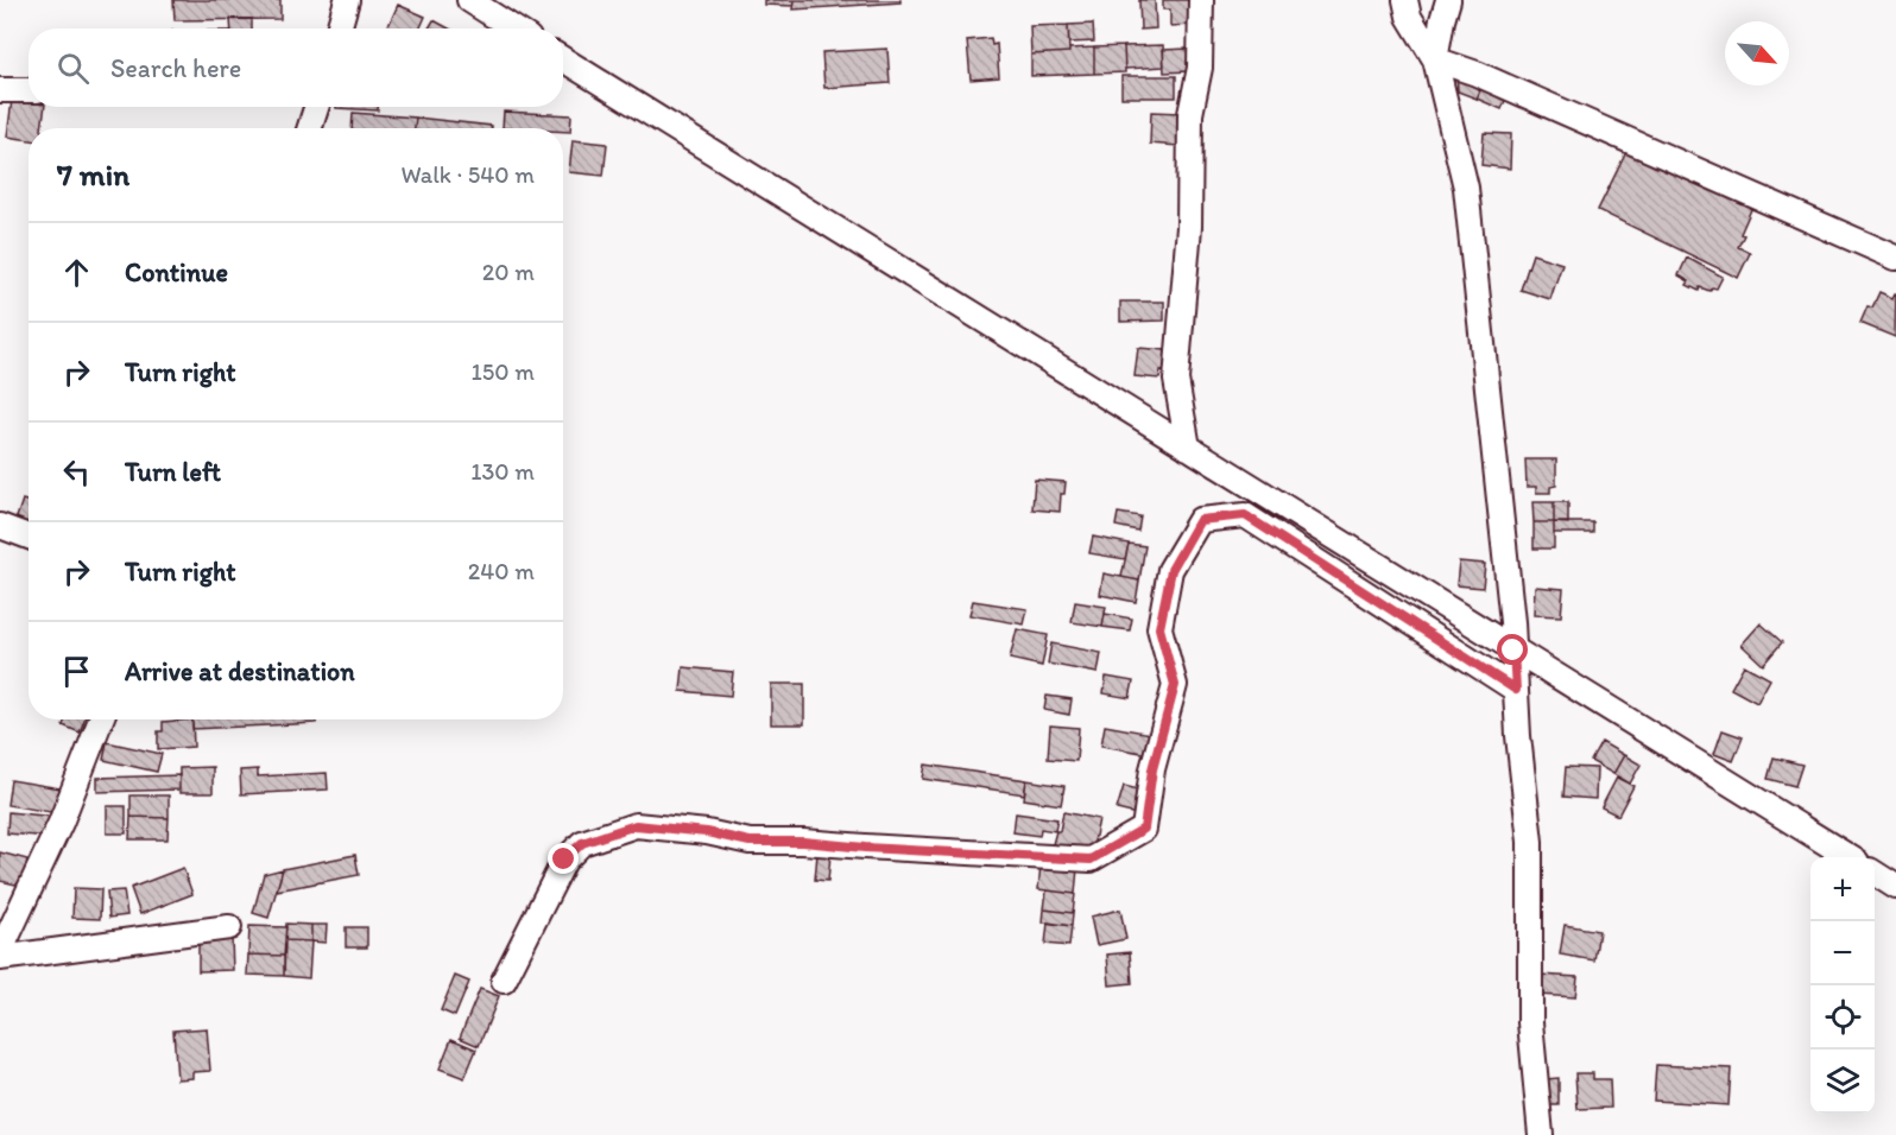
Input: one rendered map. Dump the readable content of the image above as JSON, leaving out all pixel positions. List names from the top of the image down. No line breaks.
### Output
{"north":"bottom right","page":{"search":"Search here","heading":["7 min","Walk · 540 m"],"list":[["Continue","20 m"],["Turn right","150 m"],["Turn left","130 m"],["Turn right","240 m"],"Arrive at destination"],"map_buttons":["+","−"]}}
